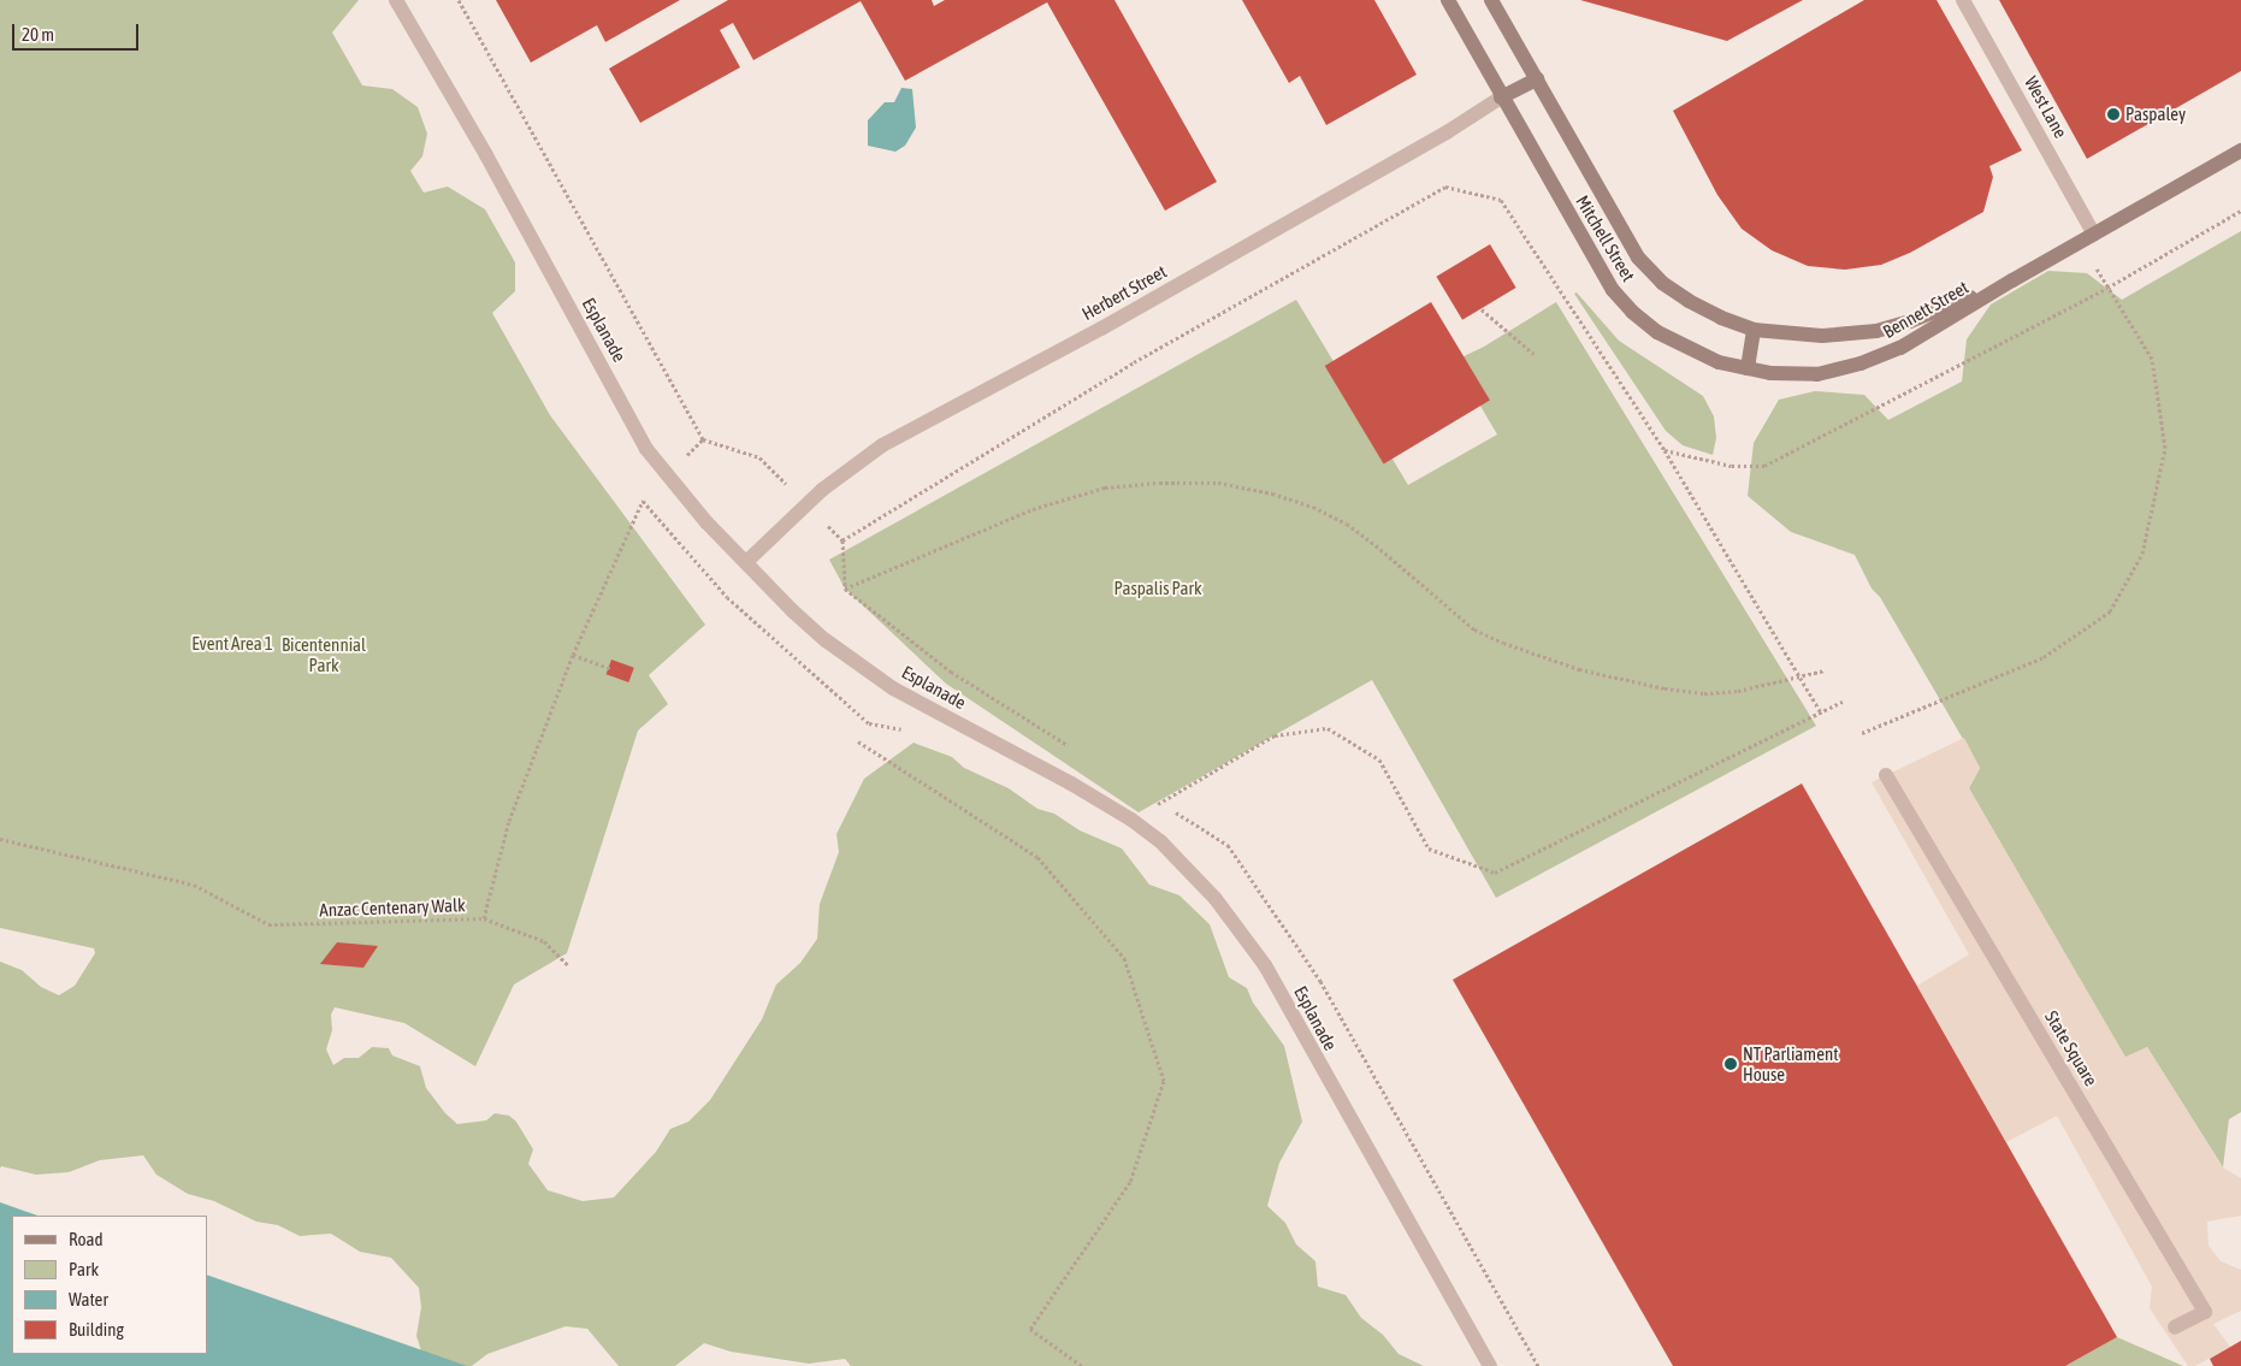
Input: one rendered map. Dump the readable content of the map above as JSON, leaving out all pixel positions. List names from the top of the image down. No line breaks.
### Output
{"streets":{"street":["West Lane","Mitchell Street","Herbert Street","Bennett Street","Esplanade","State Square"],"path":["Anzac Centenary Walk"]},"crossings":[["West Lane","Bennett Street"],["Mitchell Street","Herbert Street"],["Mitchell Street","Bennett Street"],["Herbert Street","Esplanade"]],"parks":["Paspalis Park","Event Area 1","Bicentennial Park"],"places":["Paspaley","NT Parliament House"],"legend":["Road","Park","Water","Building"],"scale_bar":"20 m"}
